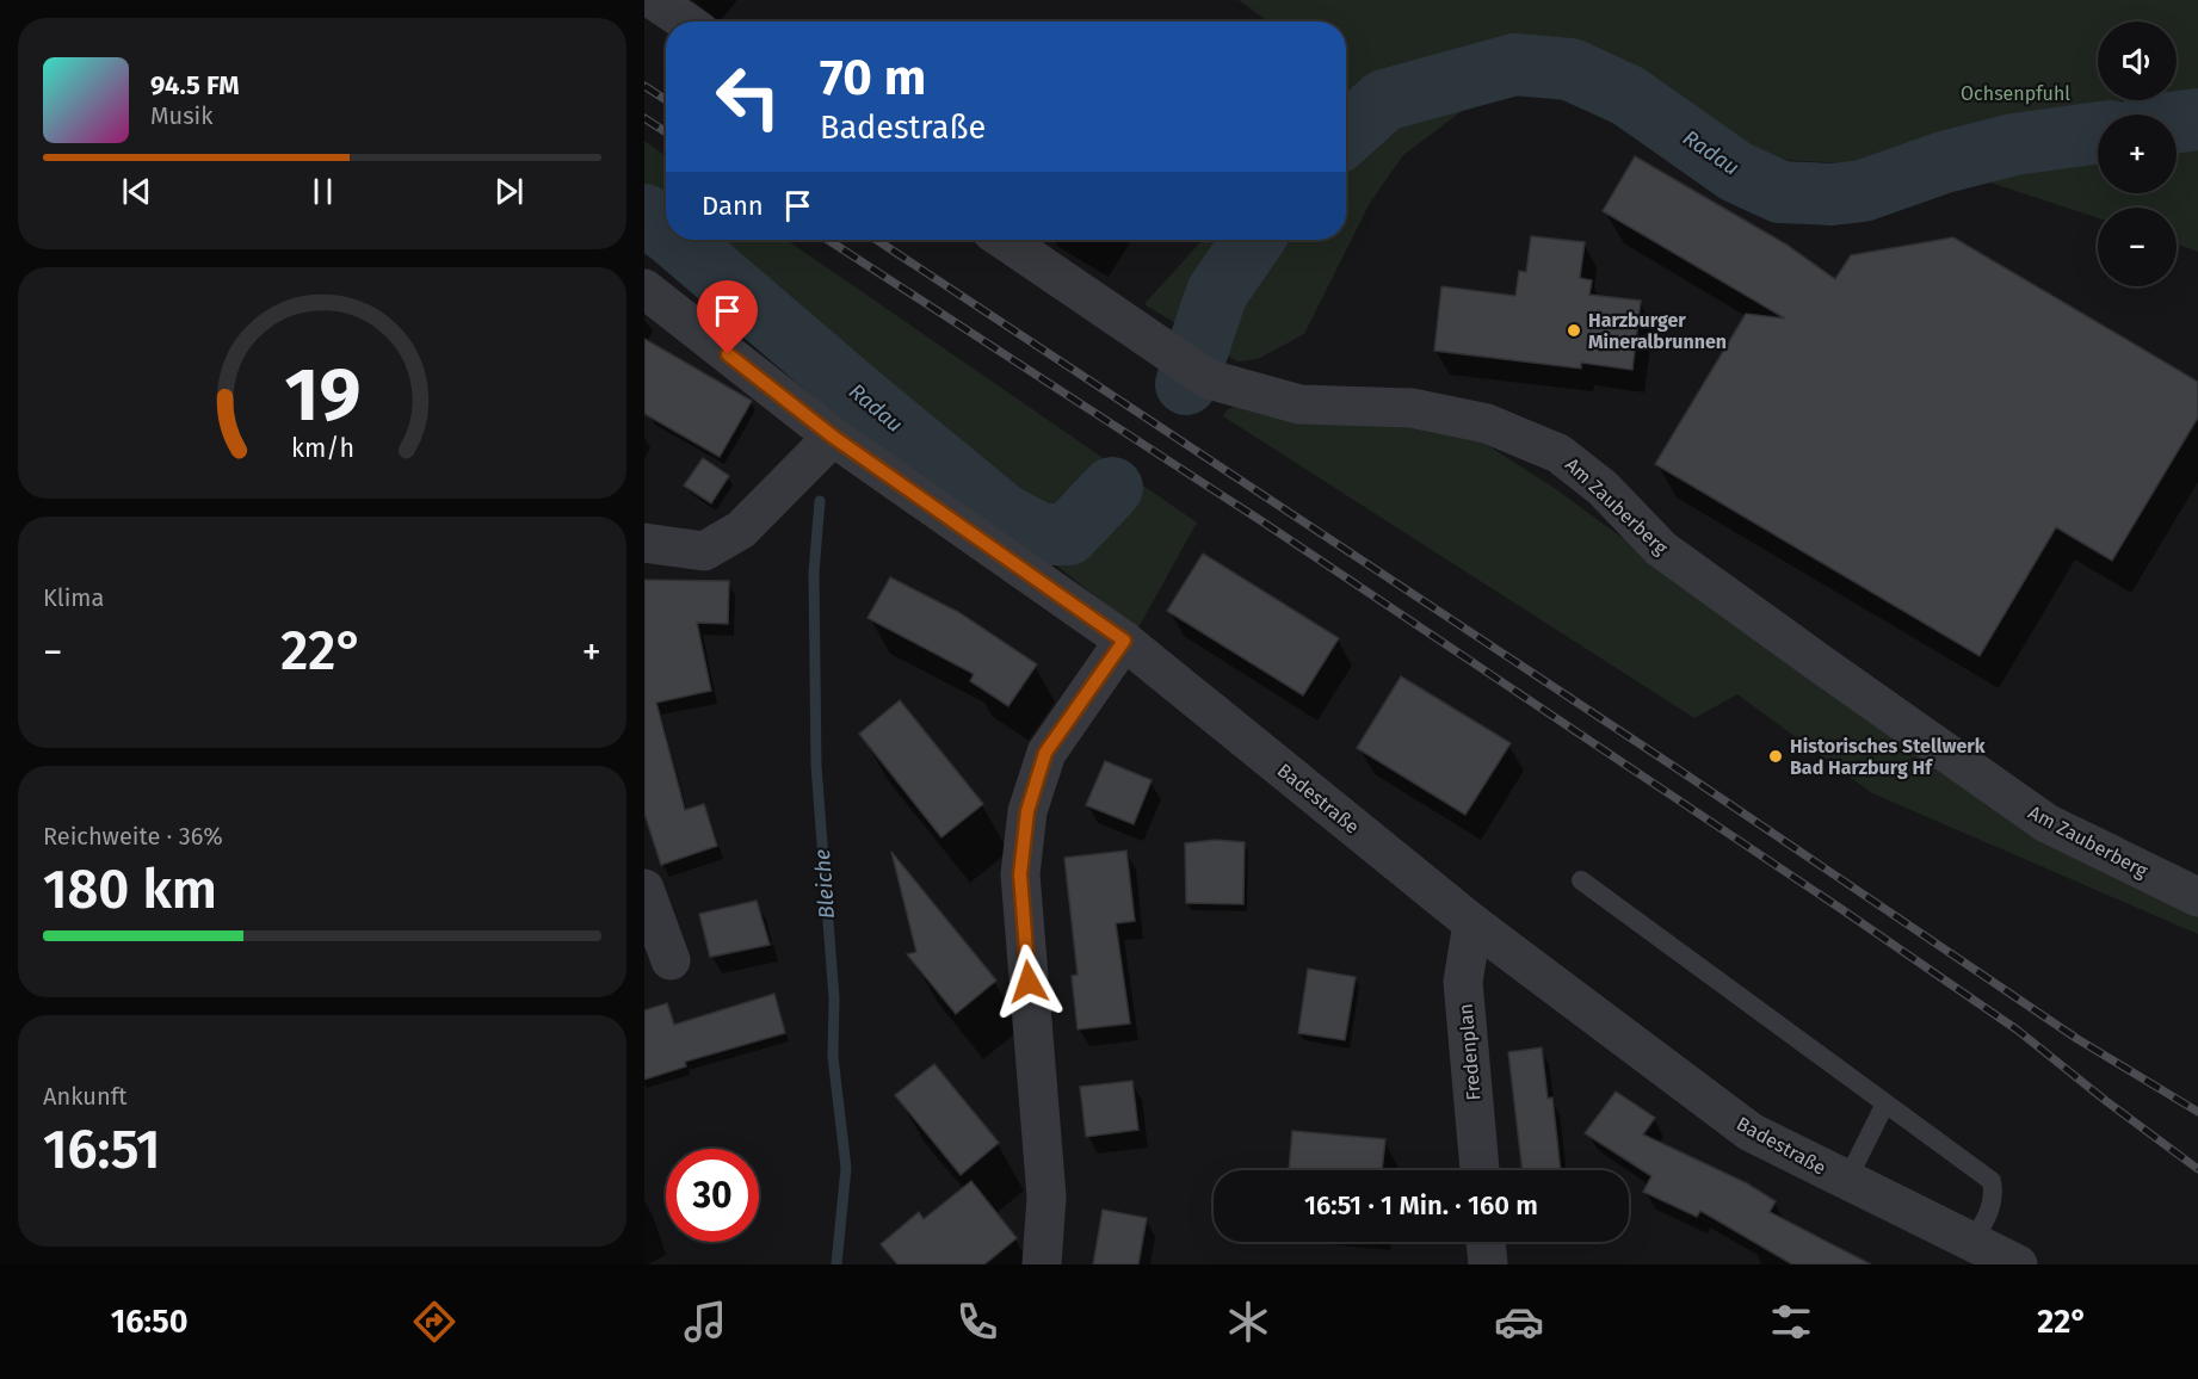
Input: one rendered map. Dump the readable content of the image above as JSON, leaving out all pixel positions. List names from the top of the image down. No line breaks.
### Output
{"streets":{"street":["Am Zauberberg","Badestraße","Fredenplan"]},"crossings":[["Badestraße","Fredenplan"]],"water":["Radau","Bleiche"],"parks":["Ochsenpfuhl"],"places":["Harzburger Mineralbrunnen","Historisches Stellwerk Bad Harzburg Hf"],"page":{"map_buttons":["+","−"],"turn":["70 m","Badestraße"],"song":["94.5 FM","Musik"],"then":"Dann","tile":["Klima",["Reichweite · 36%","180 km"],["Ankunft","16:51"]],"heat":["−","22°","+"],"limit":"30","trip":"16:51 · 1 Min. · 160 m","tabs":["16:50","22°"],"gauge":["19","km/h"]}}
